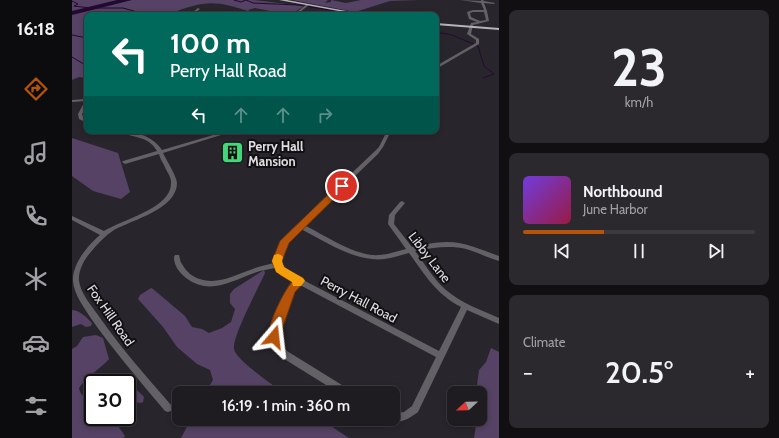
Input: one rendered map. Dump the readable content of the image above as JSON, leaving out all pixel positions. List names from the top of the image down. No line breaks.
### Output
{"streets":{"street":["Libby Lane","Perry Hall Road","Fox Hill Road"]},"places":{"building":["Perry Hall Mansion"]},"north":"left","page":{"tabs":"16:18","tile":[["23","km/h"],"Climate"],"turn":["100 m","Perry Hall Road"],"song":["Northbound","June Harbor"],"heat":["−","20.5°","+"],"limit":"30","trip":"16:19 · 1 min · 360 m"}}
